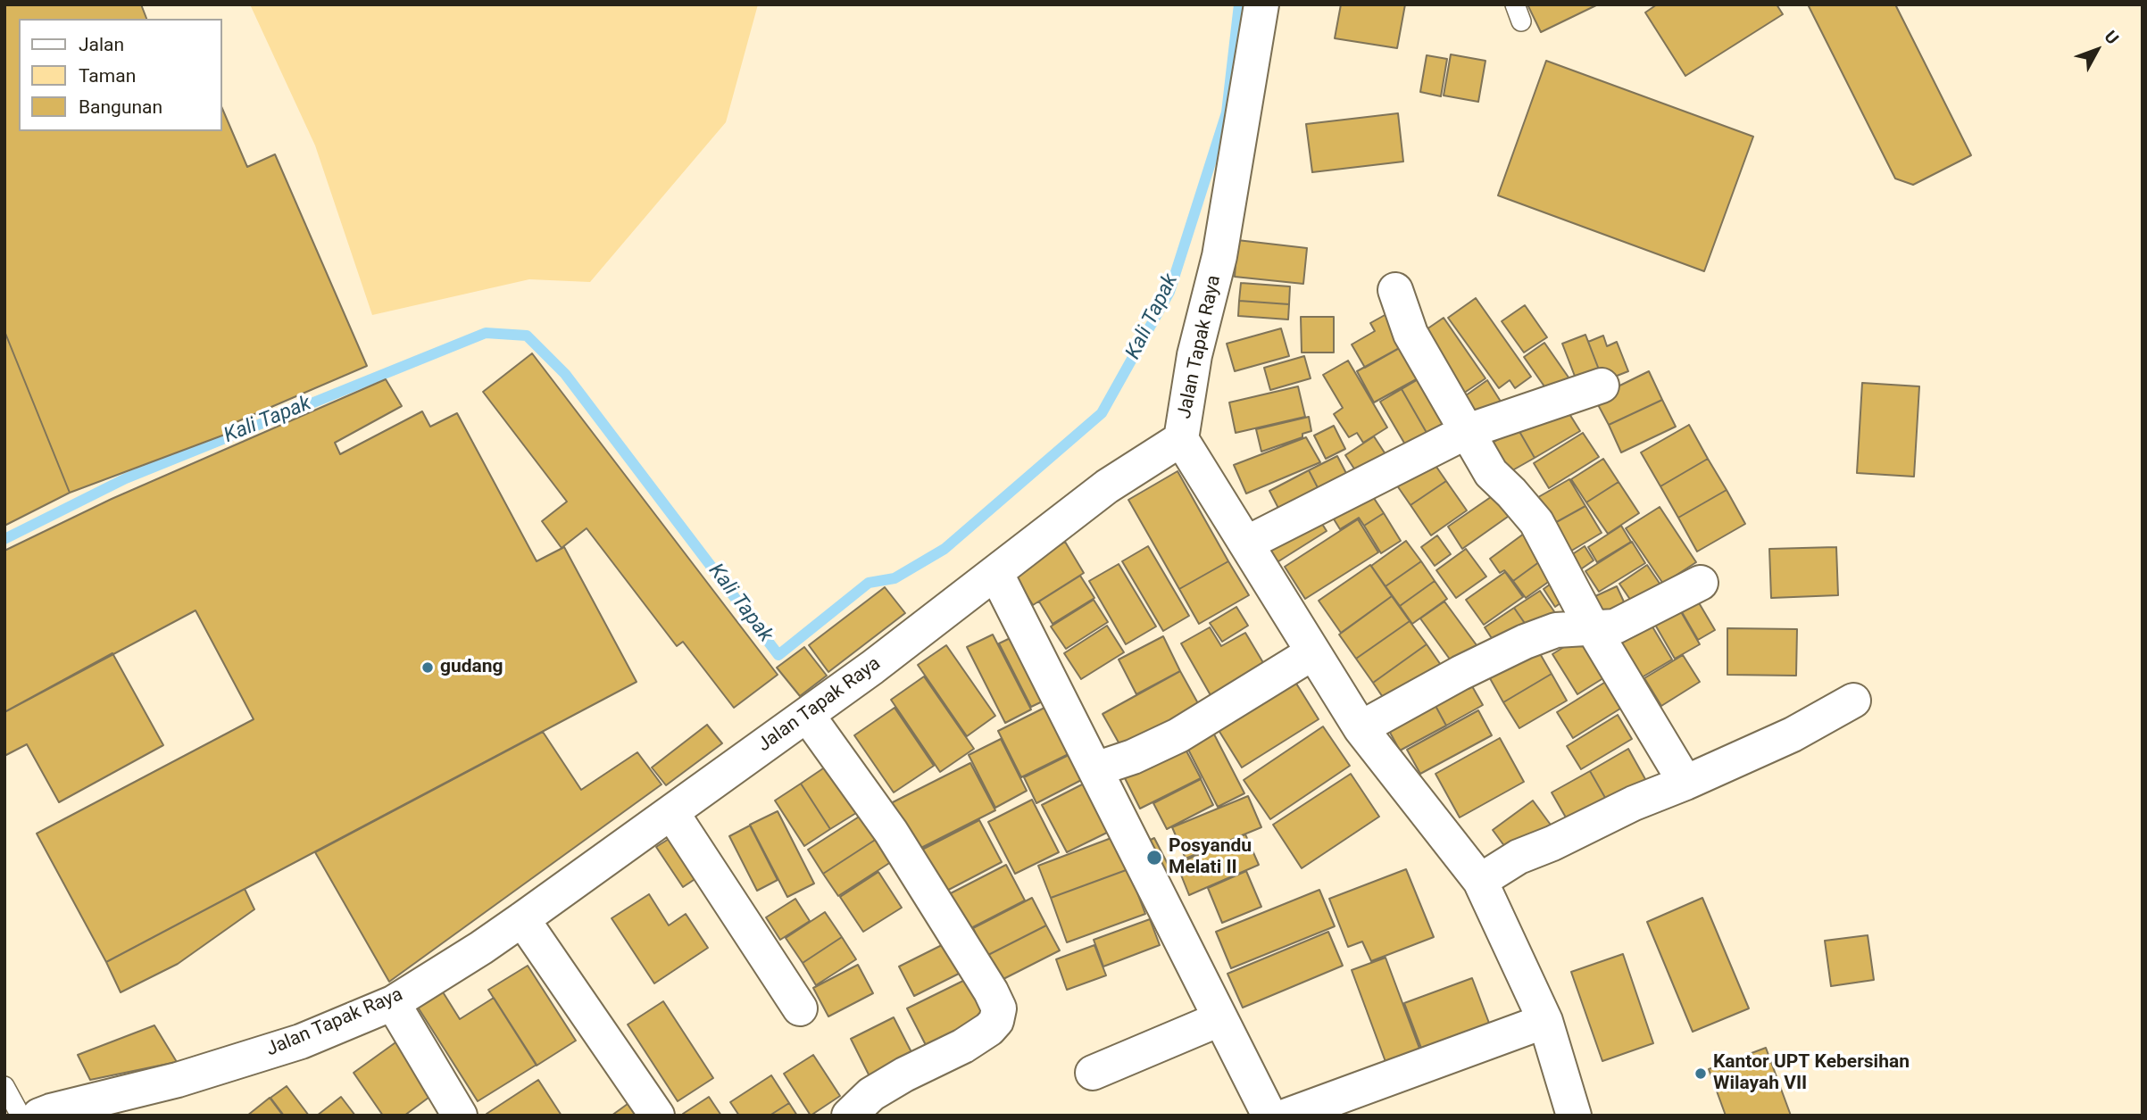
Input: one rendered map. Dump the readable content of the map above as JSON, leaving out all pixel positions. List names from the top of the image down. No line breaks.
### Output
{"streets":{"street":["Jalan Tapak Raya"]},"water":["Kali Tapak"],"places":["gudang","Posyandu Melati II","Kantor UPT Kebersihan Wilayah VII"],"legend":["Jalan","Taman","Bangunan"],"north":"top right"}
